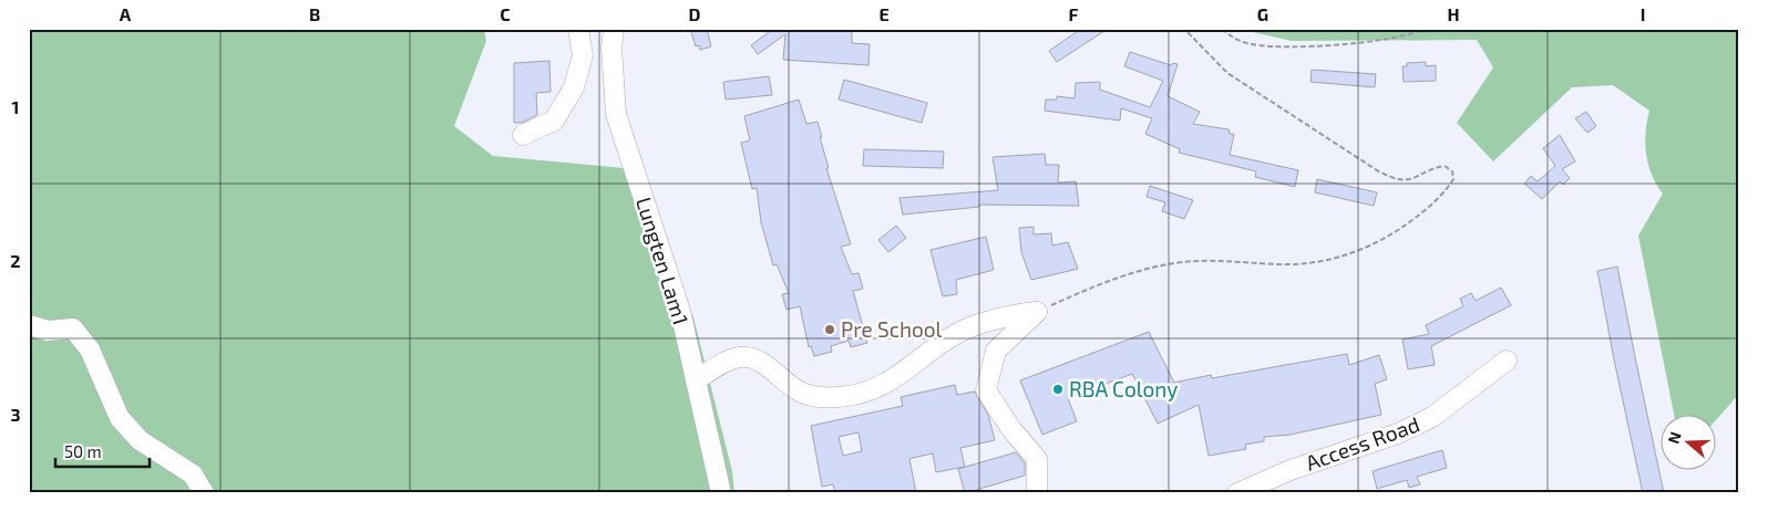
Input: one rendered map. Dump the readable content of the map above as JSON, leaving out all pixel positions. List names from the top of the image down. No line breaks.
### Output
{"streets":{"street":["Lungten Lam1","Access Road"]},"places":["Pre School","RBA Colony"],"scale_bar":"50 m","north":"left","grid":{"columns":["A","B","C","D","E","F","G","H","I"],"rows":["1","2","3"]}}
